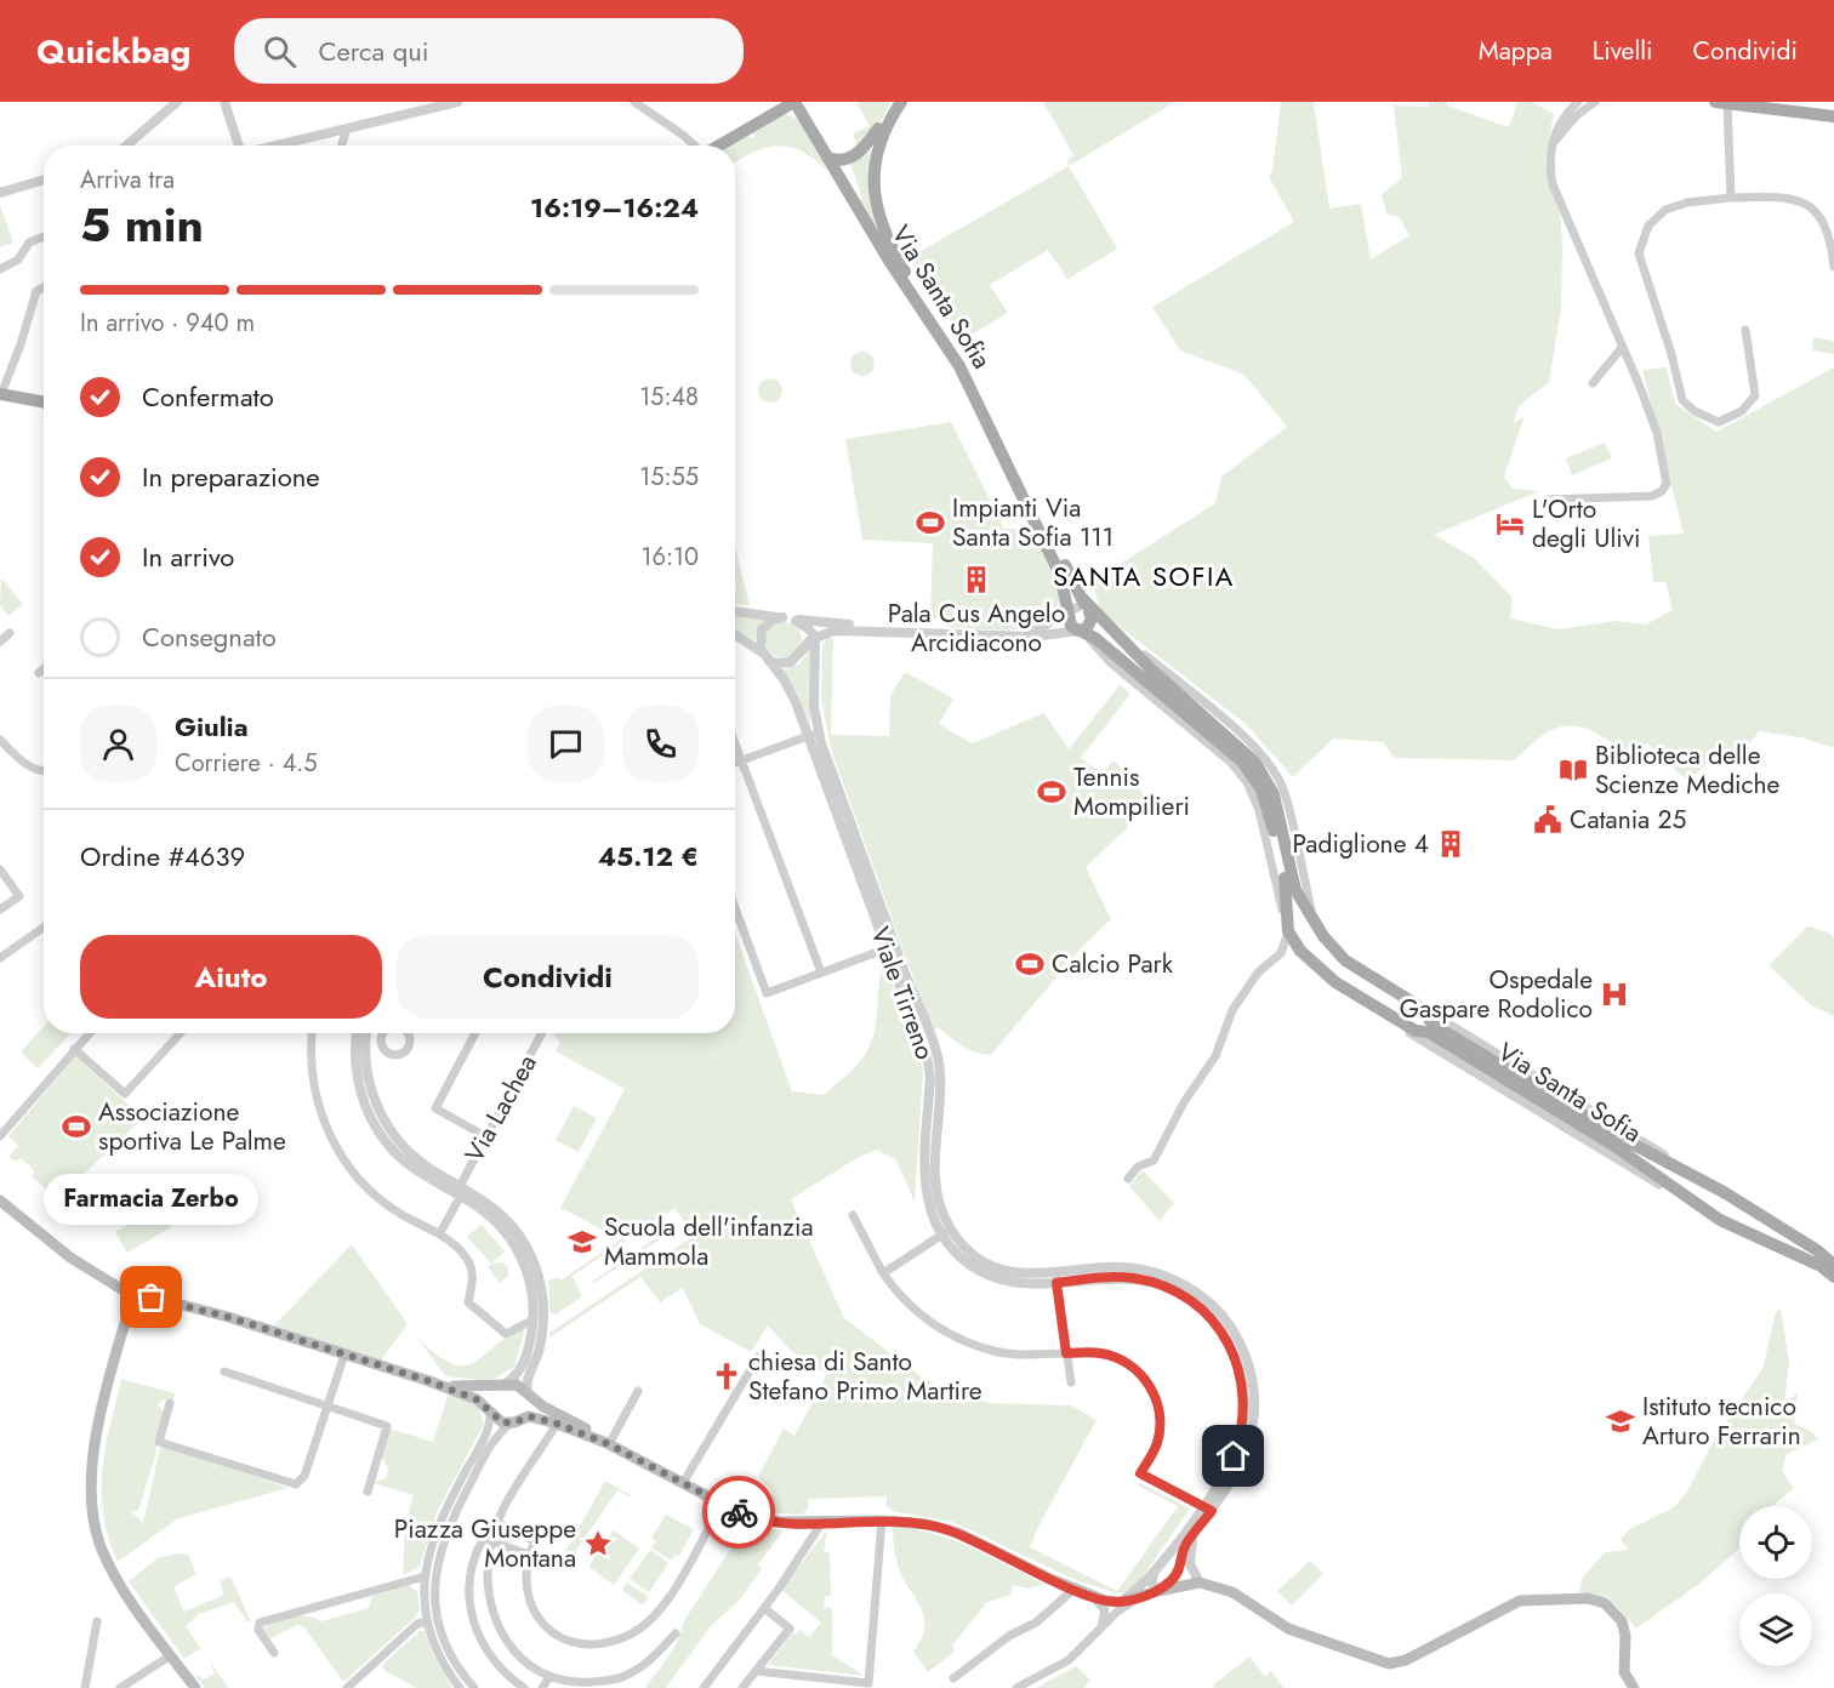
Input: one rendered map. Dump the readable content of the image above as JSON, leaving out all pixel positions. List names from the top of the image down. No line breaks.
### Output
{"streets":{"main road":["Via Santa Sofia"],"street":["Viale Tirreno","Via Lachea"]},"districts":["SANTA SOFIA"],"places":{"sports":["Impianti Via Santa Sofia 111","Tennis Mompilieri","Calcio Park","Associazione sportiva Le Palme"],"hotel":["L'Orto degli Ulivi"],"building":["Pala Cus Angelo Arcidiacono","Padiglione 4"],"library":["Biblioteca delle Scienze Mediche"],"public building":["Catania 25"],"hospital":["Ospedale Gaspare Rodolico"],"school or university":["Scuola dell'infanzia Mammola","Istituto tecnico Arturo Ferrarin"],"other":["Farmacia Zerbo"],"church":["chiesa di Santo Stefano Primo Martire"],"place":["Piazza Giuseppe Montana"]},"page":{"header":"Quickbag","search":"Cerca qui","nav":["Mappa","Livelli","Condividi"],"heading":["5 min","Arriva tra","16:19–16:24"],"panel":["Giulia","Corriere · 4.5","Ordine #4639","45.12 €"],"bar":"In arrivo · 940 m","list":[["Confermato","15:48"],["In preparazione","15:55"],["In arrivo","16:10"],"Consegnato"],"buttons":["Aiuto","Condividi"],"bubble":"Farmacia Zerbo"}}
